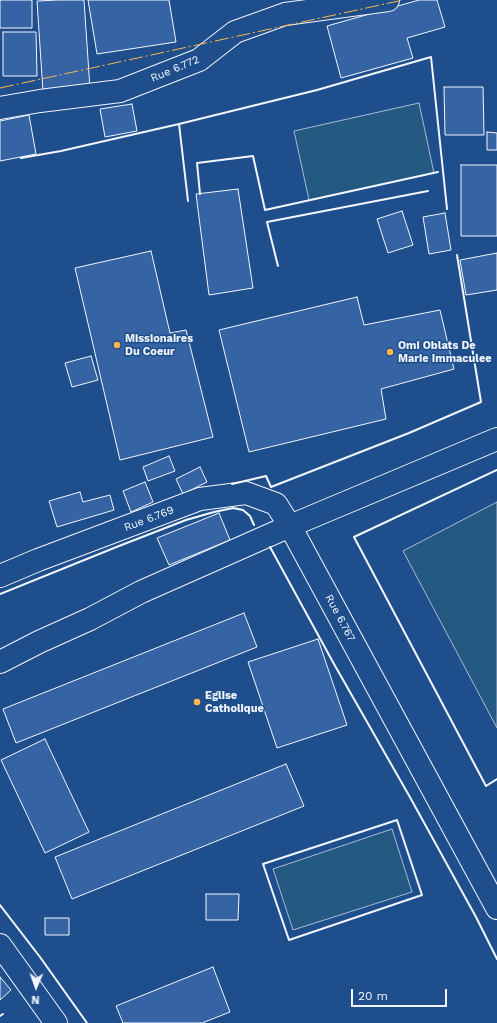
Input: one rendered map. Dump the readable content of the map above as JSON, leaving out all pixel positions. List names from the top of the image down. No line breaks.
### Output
{"streets":{"street":["Rue 6.772","Rue 6.769","Rue 6.767"]},"crossings":[["Rue 6.769","Rue 6.767"]],"places":["Missionaires Du Coeur","Omi Oblats De Marie Immaculee","Eglise Catholique"],"scale_bar":"20 m","north":"bottom"}
